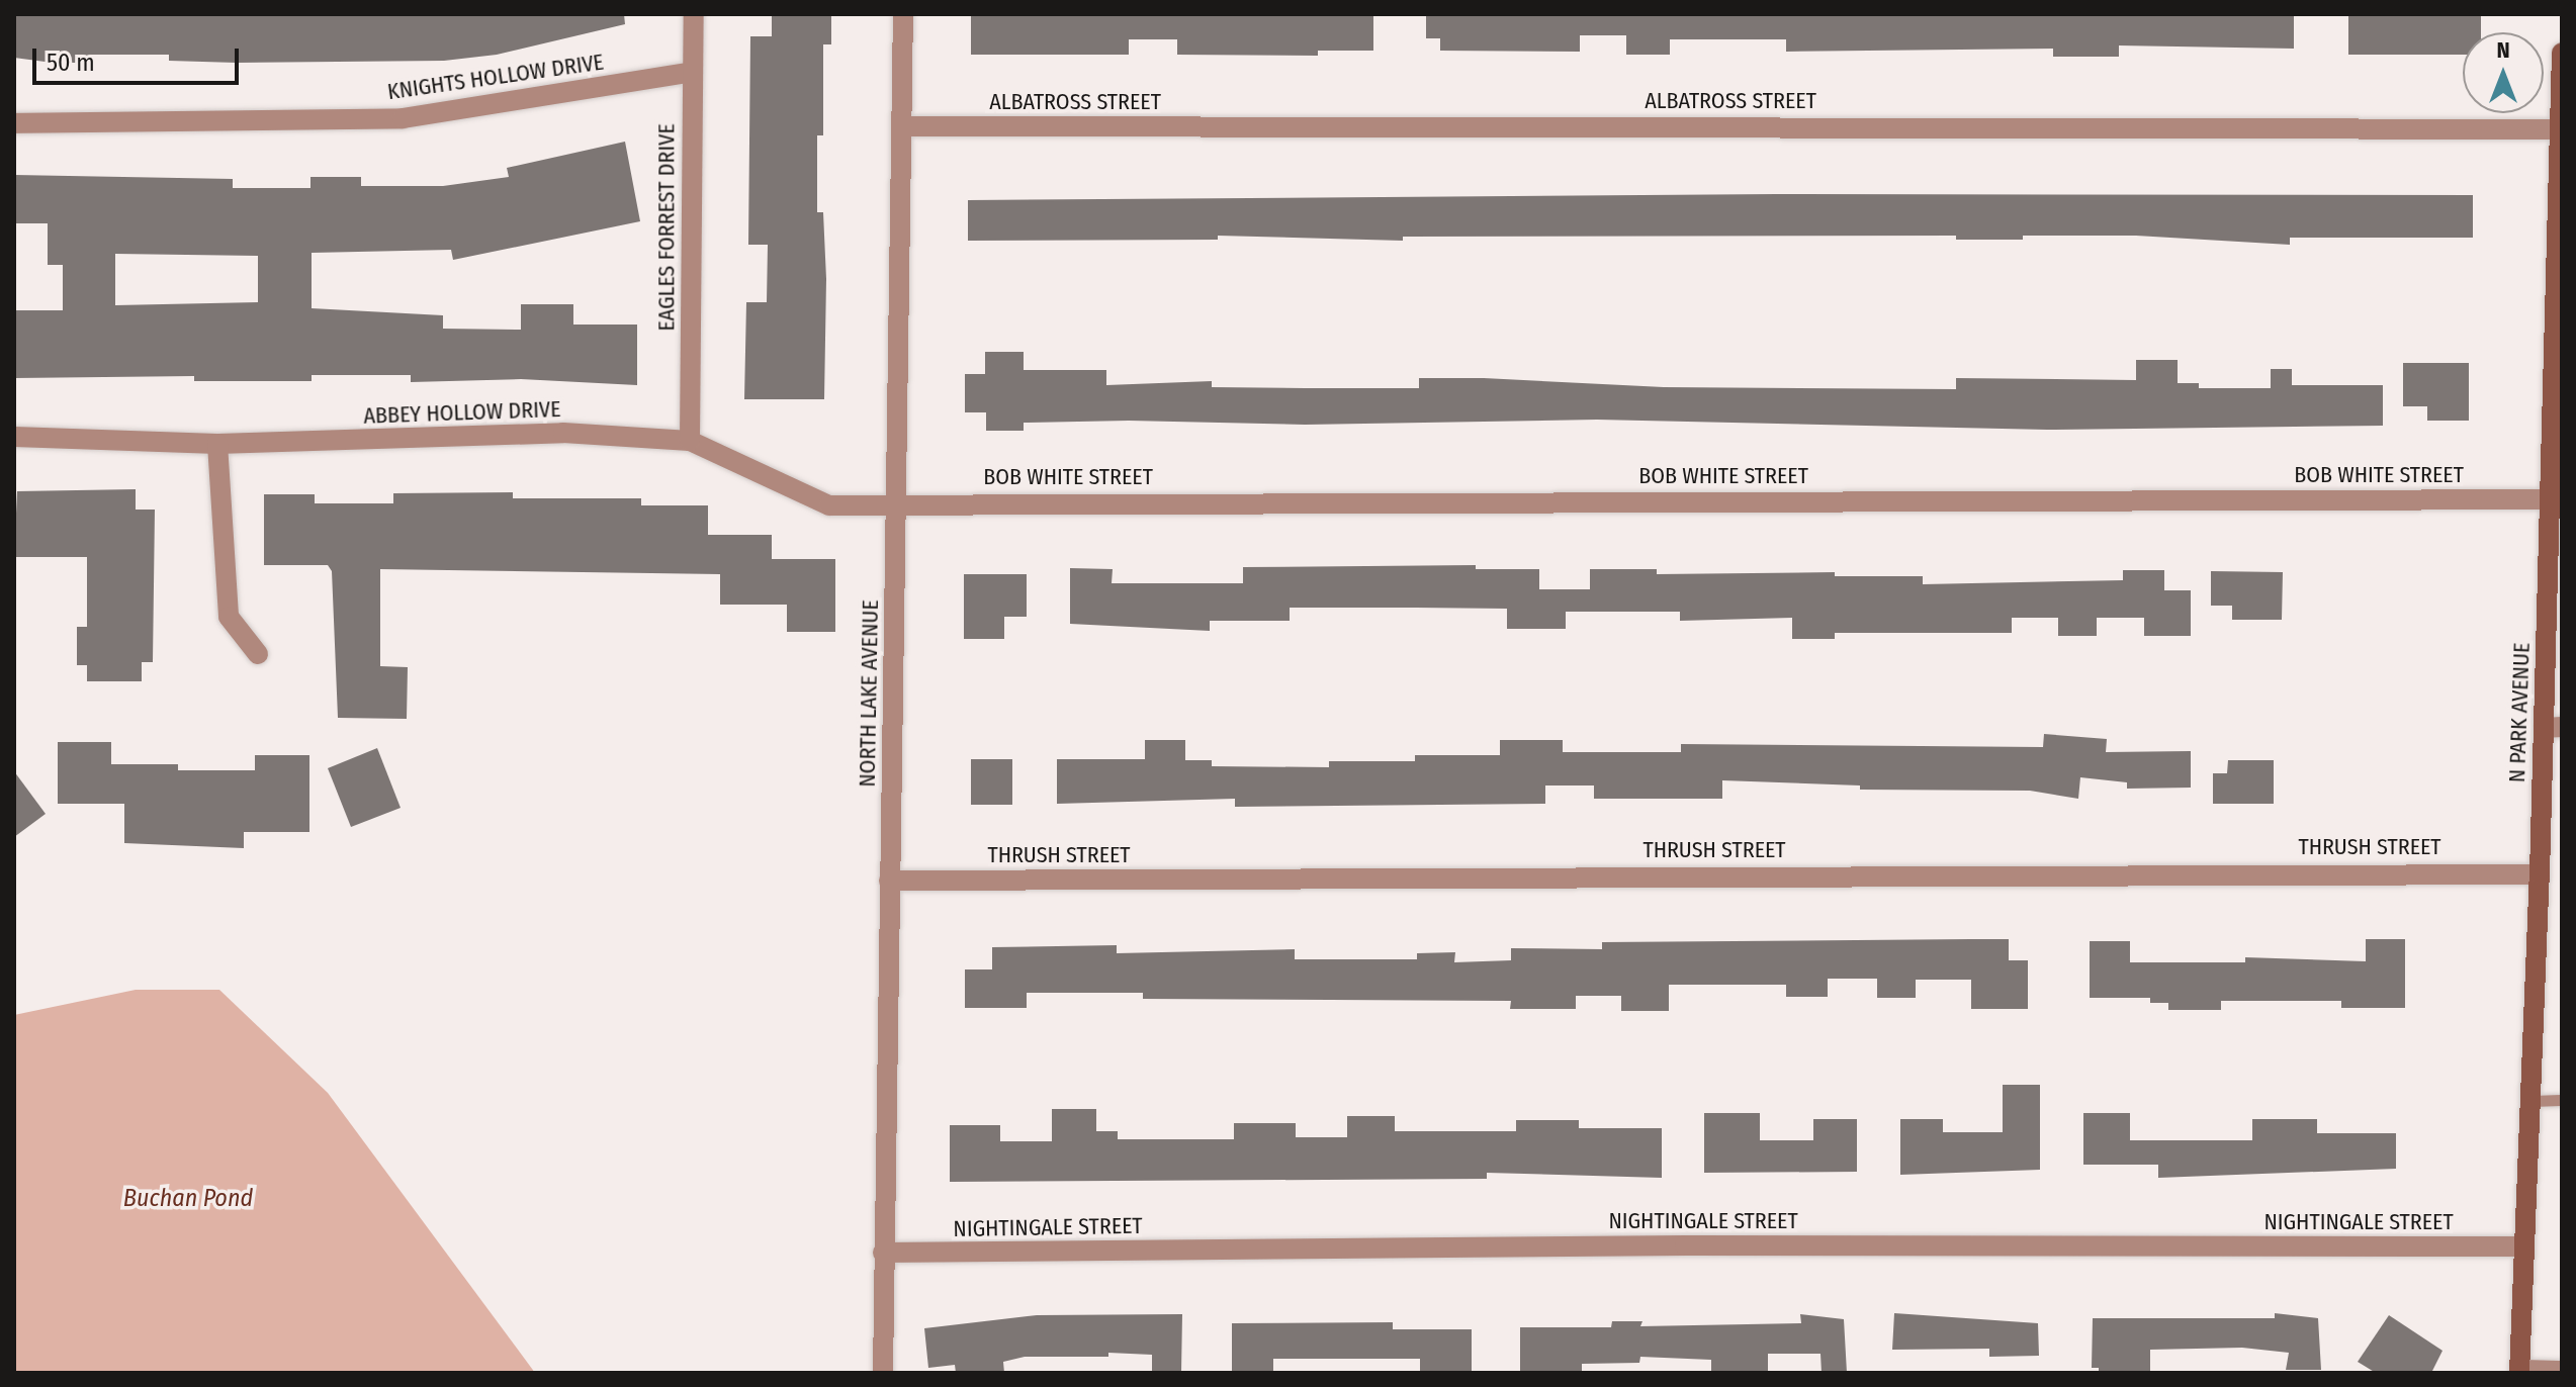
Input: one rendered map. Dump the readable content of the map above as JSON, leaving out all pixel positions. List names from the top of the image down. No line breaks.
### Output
{"streets":{"main road":["N PARK AVENUE"],"street":["KNIGHTS HOLLOW DRIVE","ALBATROSS STREET","EAGLES FORREST DRIVE","ABBEY HOLLOW DRIVE","BOB WHITE STREET","NORTH LAKE AVENUE","THRUSH STREET","NIGHTINGALE STREET"]},"crossings":[["KNIGHTS HOLLOW DRIVE","EAGLES FORREST DRIVE"],["ALBATROSS STREET","NORTH LAKE AVENUE"],["ALBATROSS STREET","N PARK AVENUE"],["EAGLES FORREST DRIVE","ABBEY HOLLOW DRIVE"],["ABBEY HOLLOW DRIVE","BOB WHITE STREET"],["ABBEY HOLLOW DRIVE","NORTH LAKE AVENUE"],["BOB WHITE STREET","NORTH LAKE AVENUE"],["BOB WHITE STREET","N PARK AVENUE"],["NORTH LAKE AVENUE","THRUSH STREET"],["NORTH LAKE AVENUE","NIGHTINGALE STREET"],["N PARK AVENUE","THRUSH STREET"],["N PARK AVENUE","NIGHTINGALE STREET"]],"water":["Buchan Pond"],"scale_bar":"50 m","north":"top"}
